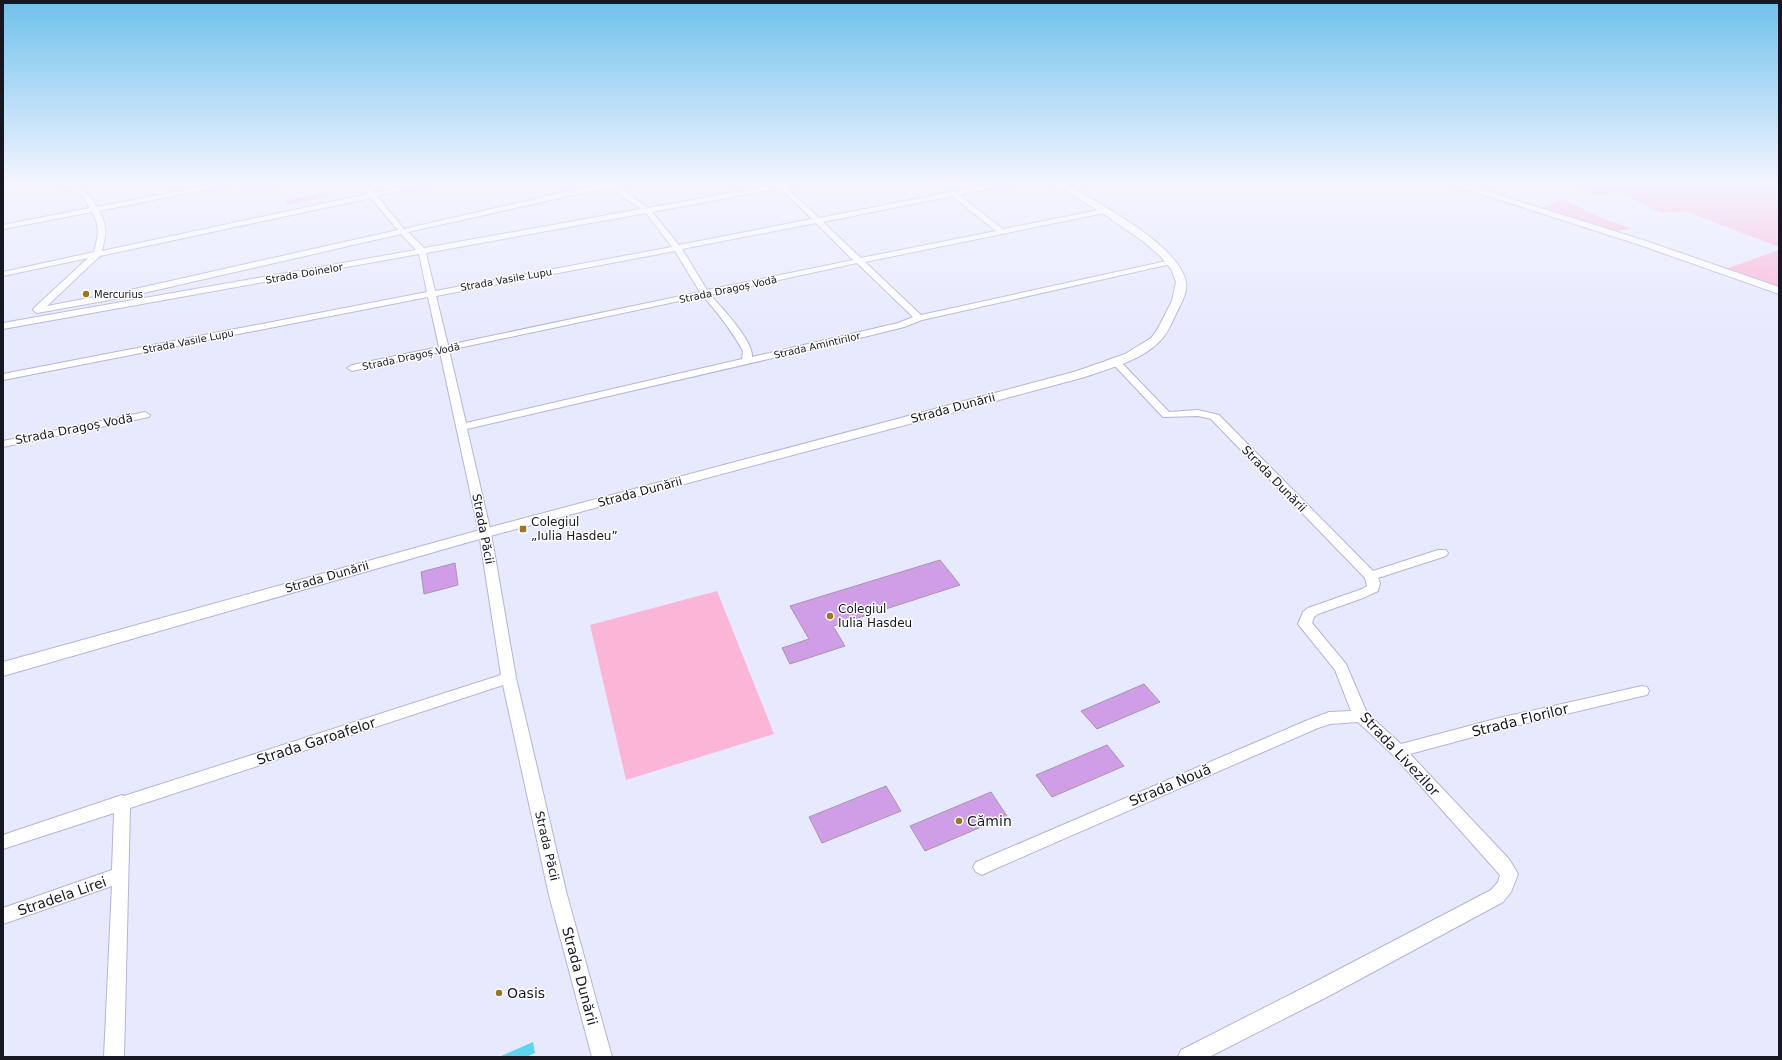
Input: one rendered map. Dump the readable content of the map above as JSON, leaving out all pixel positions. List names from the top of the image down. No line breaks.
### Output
{"streets":{"main road":["Strada Dunării"],"street":["Strada Doinelor","Strada Vasile Lupu","Strada Dragoș Vodă","Strada Amintirilor","Strada Păcii","Strada Florilor","Strada Garoafelor","Strada Livezilor","Strada Nouă","Stradela Lirei"]},"crossings":[["Strada Doinelor","Strada Păcii"],["Strada Vasile Lupu","Strada Păcii"],["Strada Dragoș Vodă","Strada Păcii"],["Strada Amintirilor","Strada Dunării"],["Strada Amintirilor","Strada Păcii"],["Strada Dunării","Strada Păcii"],["Strada Dunării","Strada Livezilor"],["Strada Păcii","Strada Garoafelor"],["Strada Florilor","Strada Livezilor"],["Strada Livezilor","Strada Nouă"]],"places":{"other":["Mercurius","Colegiul Iulia Hasdeu","Cămin","Oasis"],"transit":["Colegiul „Iulia Hasdeu”"]}}
